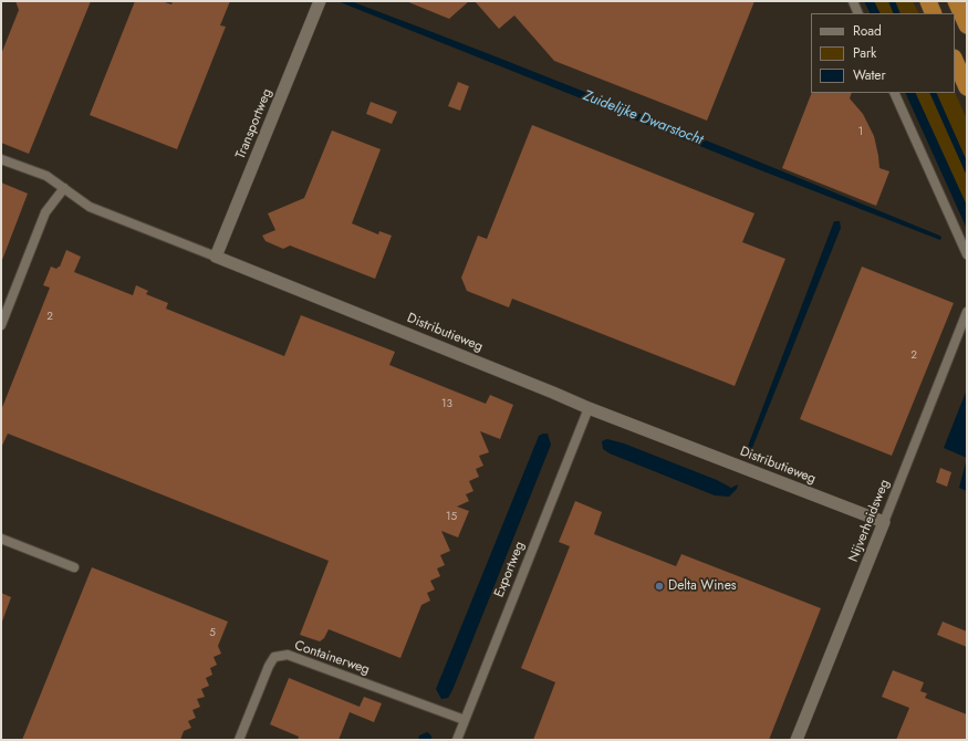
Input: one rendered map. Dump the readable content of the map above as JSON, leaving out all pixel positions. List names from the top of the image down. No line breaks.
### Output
{"streets":{"street":["Transportweg","Distributieweg","Nijverheidsweg","Exportweg","Containerweg"]},"crossings":[["Transportweg","Distributieweg"],["Distributieweg","Nijverheidsweg"],["Distributieweg","Exportweg"],["Exportweg","Containerweg"]],"water":["Zuidelijke Dwarstocht"],"places":["Delta Wines"],"house_numbers":["1","2","2","13","15","5"],"legend":["Road","Park","Water"]}
